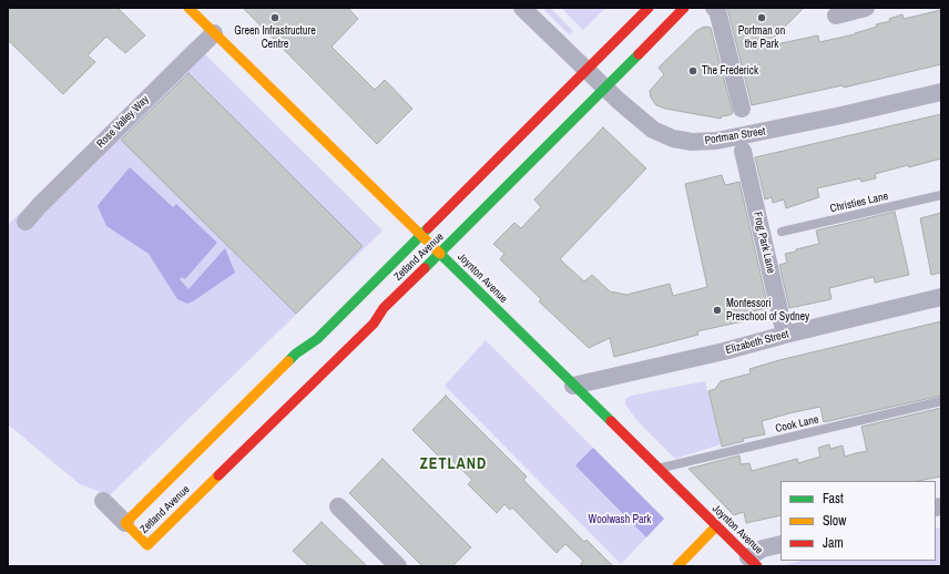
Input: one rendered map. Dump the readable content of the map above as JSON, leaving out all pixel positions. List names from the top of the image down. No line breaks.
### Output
{"streets":{"street":["Rose Valley Way","Portman Street","Frog Park Lane","Zetland Avenue","Joynton Avenue","Elizabeth Street"],"lane":["Christies Lane","Cook Lane"]},"crossings":[["Rose Valley Way","Joynton Avenue"],["Portman Street","Zetland Avenue"],["Frog Park Lane","Elizabeth Street"],["Zetland Avenue","Joynton Avenue"],["Joynton Avenue","Elizabeth Street"],["Joynton Avenue","Cook Lane"]],"districts":["ZETLAND"],"parks":["Woolwash Park"],"places":["Green Infrastructure Centre","Portman on the Park","The Frederick","Montessori Preschool of Sydney"],"legend":["Fast","Slow","Jam"]}
